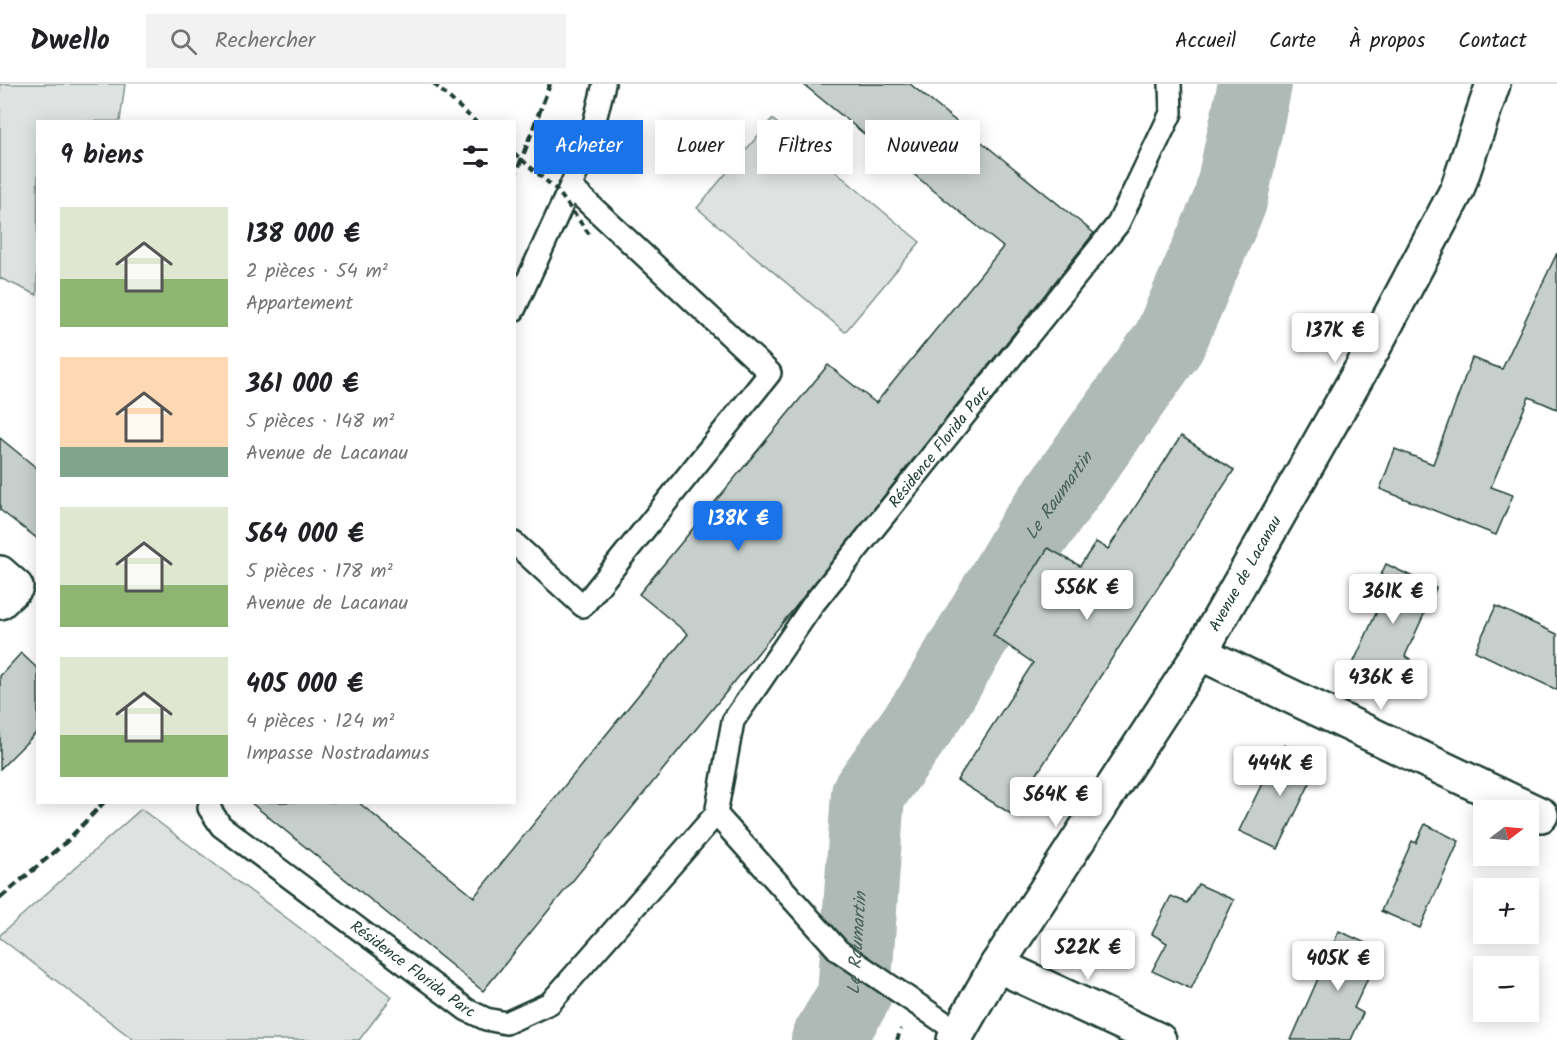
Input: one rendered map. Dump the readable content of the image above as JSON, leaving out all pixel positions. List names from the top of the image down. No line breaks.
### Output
{"streets":{"street":["Avenue de Lacanau"],"lane":["Résidence Florida Parc"]},"water":["Le Raumartin"],"north":"right","page":{"header":"Dwello","search":"Rechercher","nav":["Accueil","Carte","À propos","Contact"],"chip":["Acheter","Louer","Filtres","Nouveau"],"heading":"9 biens","list":[{"name":"138 000 €","note":"2 pièces · 54 m² · Appartement"},{"name":"361 000 €","note":"5 pièces · 148 m² · Avenue de Lacanau"},{"name":"564 000 €","note":"5 pièces · 178 m² · Avenue de Lacanau"},{"name":"405 000 €","note":"4 pièces · 124 m² · Impasse Nostradamus"}],"price":["137K €","138K €","556K €","361K €","436K €","444K €","564K €","522K €","405K €"],"map_buttons":["+","−"]}}
